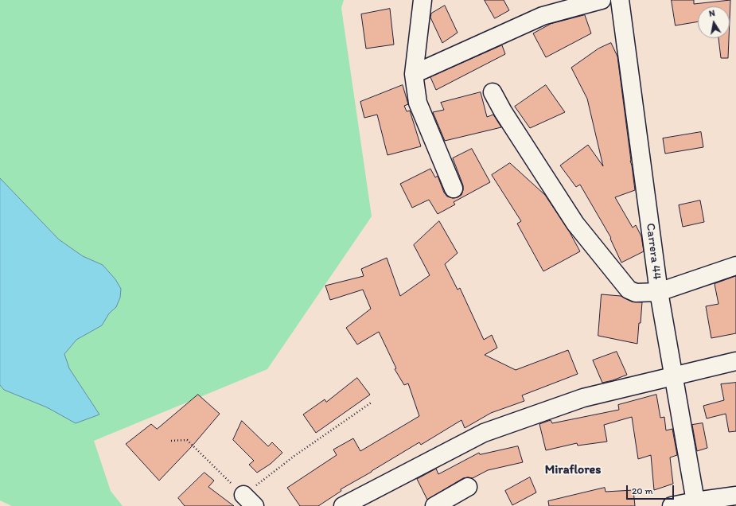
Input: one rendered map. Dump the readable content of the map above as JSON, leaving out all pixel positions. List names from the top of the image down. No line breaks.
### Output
{"streets":{"street":["Carrera 44"]},"districts":["Miraflores"],"scale_bar":"20 m","north":"top"}
